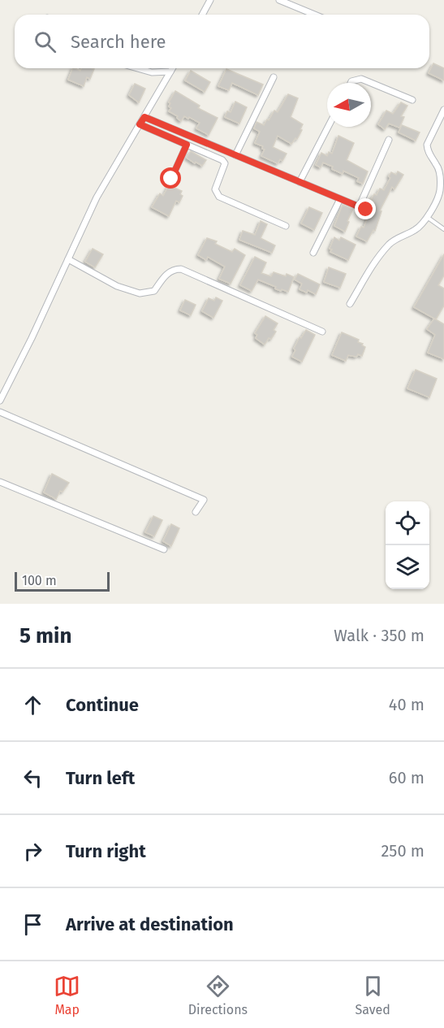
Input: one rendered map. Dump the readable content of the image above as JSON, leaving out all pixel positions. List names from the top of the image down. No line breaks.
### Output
{"scale_bar":"100 m","north":"left","page":{"search":"Search here","scale":"100 m","heading":["5 min","Walk · 350 m"],"list":[["Continue","40 m"],["Turn left","60 m"],["Turn right","250 m"],"Arrive at destination"],"nav":["Map","Directions","Saved"]}}
